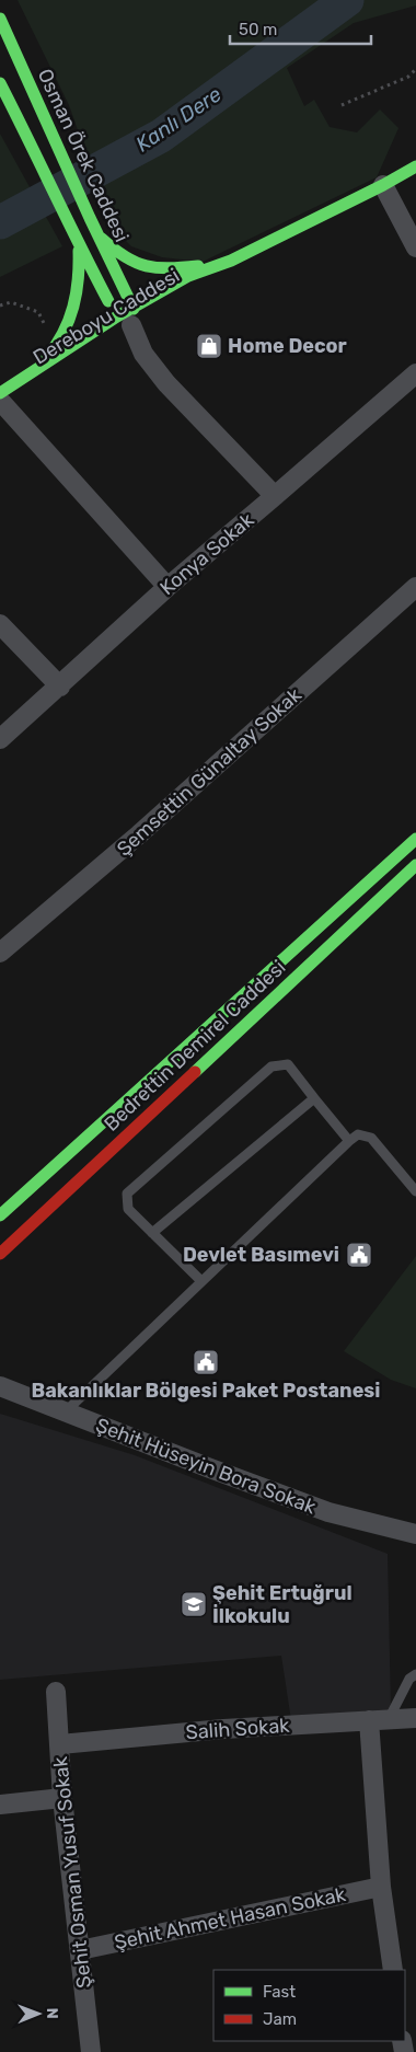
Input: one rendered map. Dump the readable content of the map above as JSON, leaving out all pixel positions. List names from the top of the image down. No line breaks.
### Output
{"streets":{"main road":["Osman Örek Caddesi","Dereboyu Caddesi","Bedrettin Demirel Caddesi"],"street":["Konya Sokak","Şemsettin Günaltay Sokak","Şehit Hüseyin Bora Sokak","Salih Sokak","Şehit Osman Yusuf Sokak","Şehit Ahmet Hasan Sokak"]},"crossings":[["Osman Örek Caddesi","Dereboyu Caddesi"],["Salih Sokak","Şehit Osman Yusuf Sokak"],["Şehit Osman Yusuf Sokak","Şehit Ahmet Hasan Sokak"]],"water":["Kanlı Dere"],"places":{"shop":["Home Decor"],"public building":["Devlet Basımevi","Bakanlıklar Bölgesi Paket Postanesi"],"school or university":["Şehit Ertuğrul İlkokulu"]},"legend":["Fast","Jam"],"scale_bar":"50 m","north":"right"}
